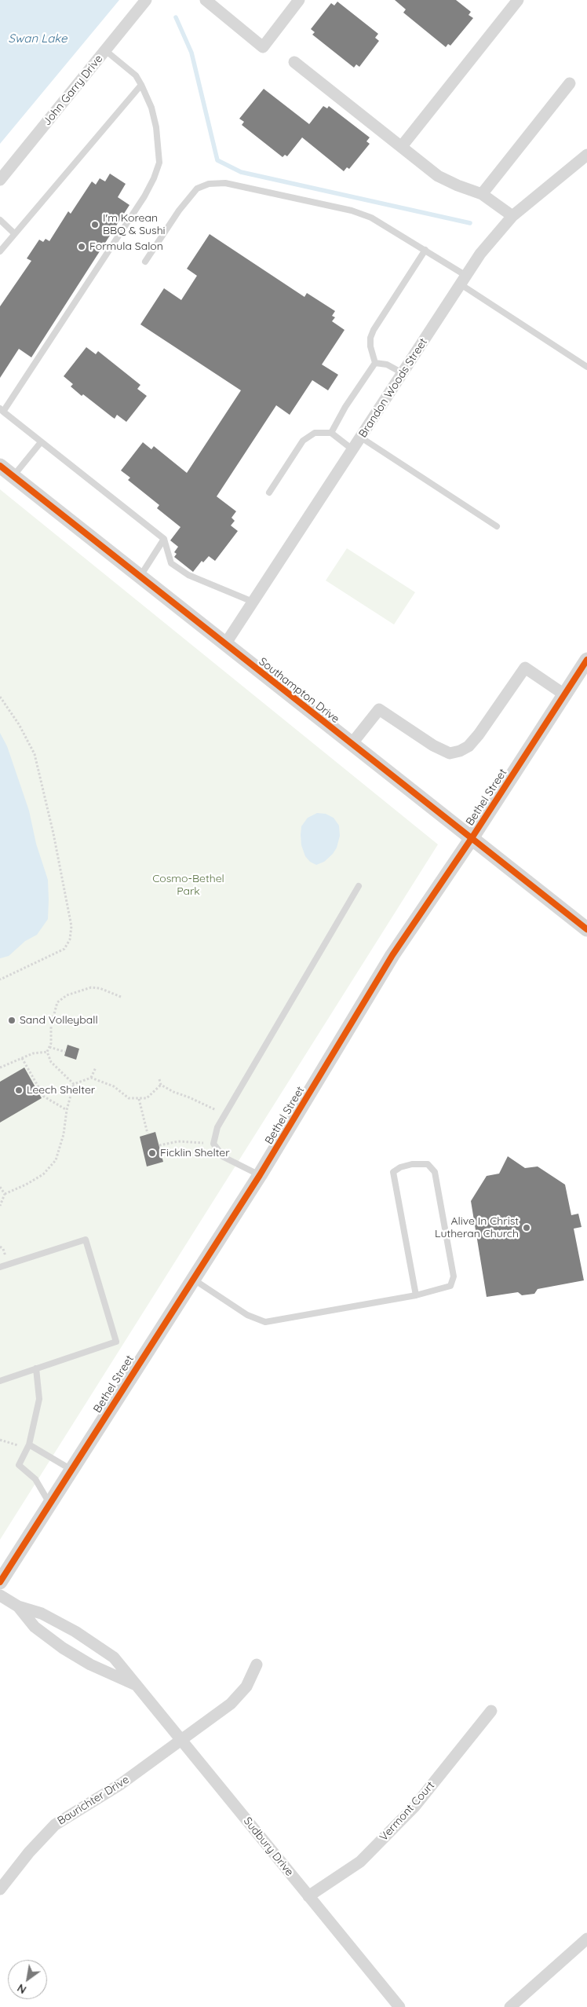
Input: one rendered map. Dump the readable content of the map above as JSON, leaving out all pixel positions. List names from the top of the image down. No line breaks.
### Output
{"streets":{"street":["John Garry Drive","Brandon Woods Street","Southampton Drive","Bethel Street","Baurichter Drive","Vermont Court","Sudbury Drive"]},"crossings":[["Brandon Woods Street","Southampton Drive"],["Southampton Drive","Bethel Street"],["Baurichter Drive","Sudbury Drive"],["Vermont Court","Sudbury Drive"]],"water":["Swan Lake"],"parks":["Cosmo-Bethel Park"],"places":["I'm Korean BBQ & Sushi","Formula Salon","Sand Volleyball","Leech Shelter","Ficklin Shelter","Alive In Christ Lutheran Church"],"north":"bottom left"}
